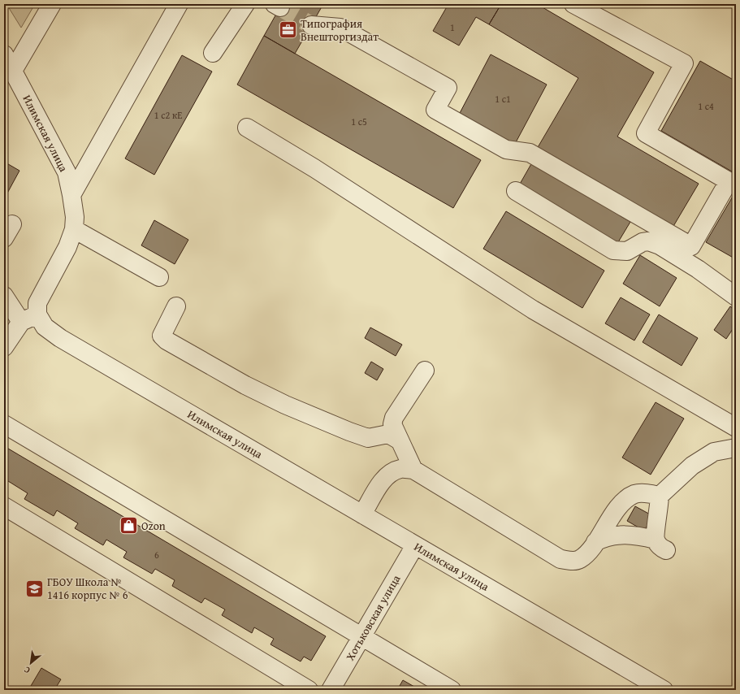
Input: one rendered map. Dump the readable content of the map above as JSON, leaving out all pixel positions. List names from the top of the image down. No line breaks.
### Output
{"streets":{"street":["Илимская улица","Хотьковская улица"]},"crossings":[["Илимская улица","Хотьковская улица"]],"places":{"office":["Типография Внешторгиздат"],"shop":["Ozon"],"school or university":["ГБОУ Школа № 1416 корпус № 6"]},"house_numbers":["1","1 с1","1 с4","1 с2 кЕ","1 с5","6"],"north":"bottom left"}
